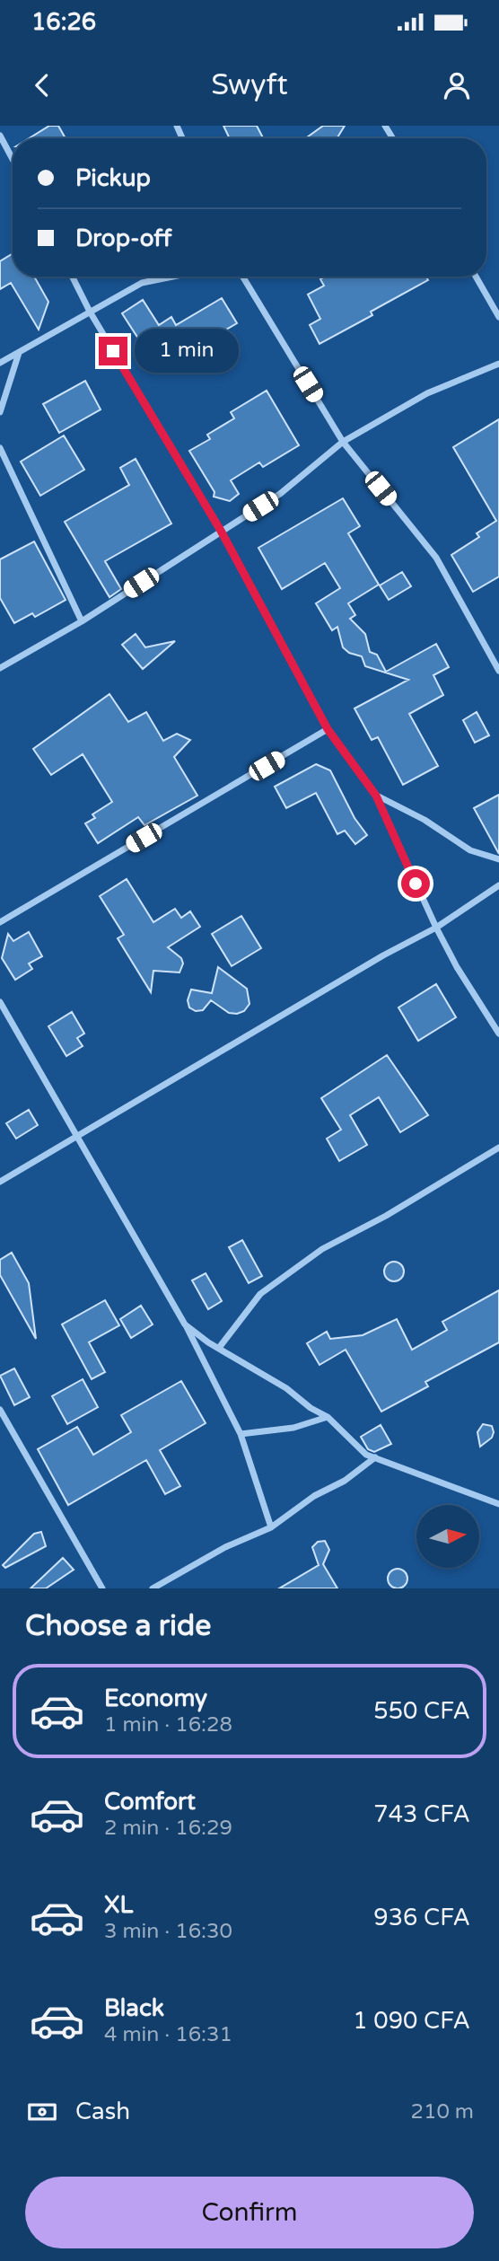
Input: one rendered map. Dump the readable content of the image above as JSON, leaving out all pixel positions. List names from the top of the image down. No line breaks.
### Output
{"north":"right","page":{"status":"16:26","header":"Swyft","banner":["Pickup","Drop-off"],"bubble":"1 min","heading":"Choose a ride","list":[{"name":"Economy","note":"1 min · 16:28","value":"550 CFA"},{"name":"Comfort","note":"2 min · 16:29","value":"743 CFA"},{"name":"XL","note":"3 min · 16:30","value":"936 CFA"},{"name":"Black","note":"4 min · 16:31","value":"1 090 CFA"}],"pay":["Cash","210 m"],"buttons":"Confirm"}}
